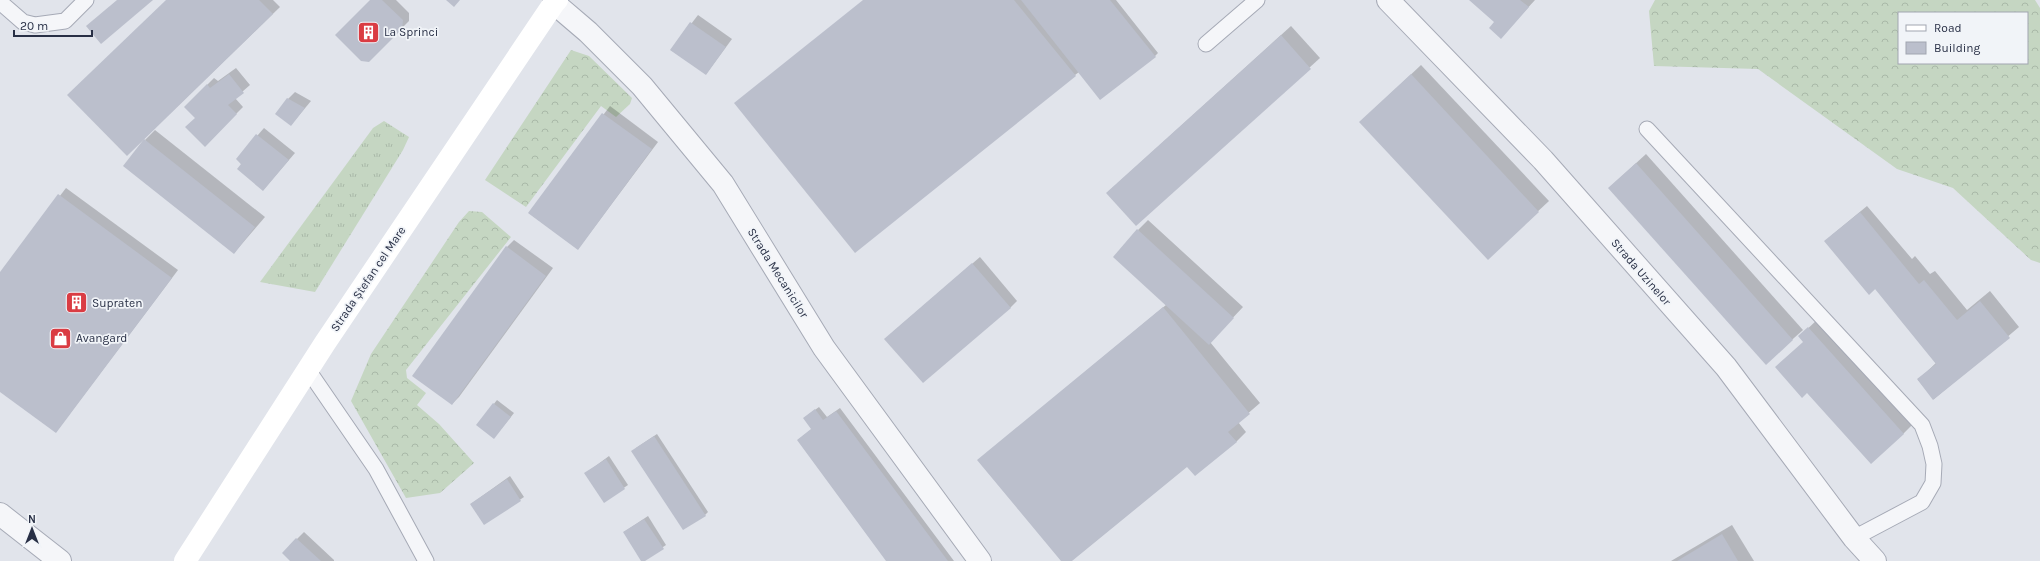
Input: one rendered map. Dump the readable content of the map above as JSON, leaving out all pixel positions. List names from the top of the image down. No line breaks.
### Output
{"streets":{"main road":["Strada Ștefan cel Mare"],"street":["Strada Uzinelor","Strada Mecanicilor"]},"crossings":[["Strada Mecanicilor","Strada Ștefan cel Mare"]],"places":{"building":["La Sprinci","Supraten"],"shop":["Avangard"]},"legend":["Road","Building"],"scale_bar":"20 m","north":"top"}
